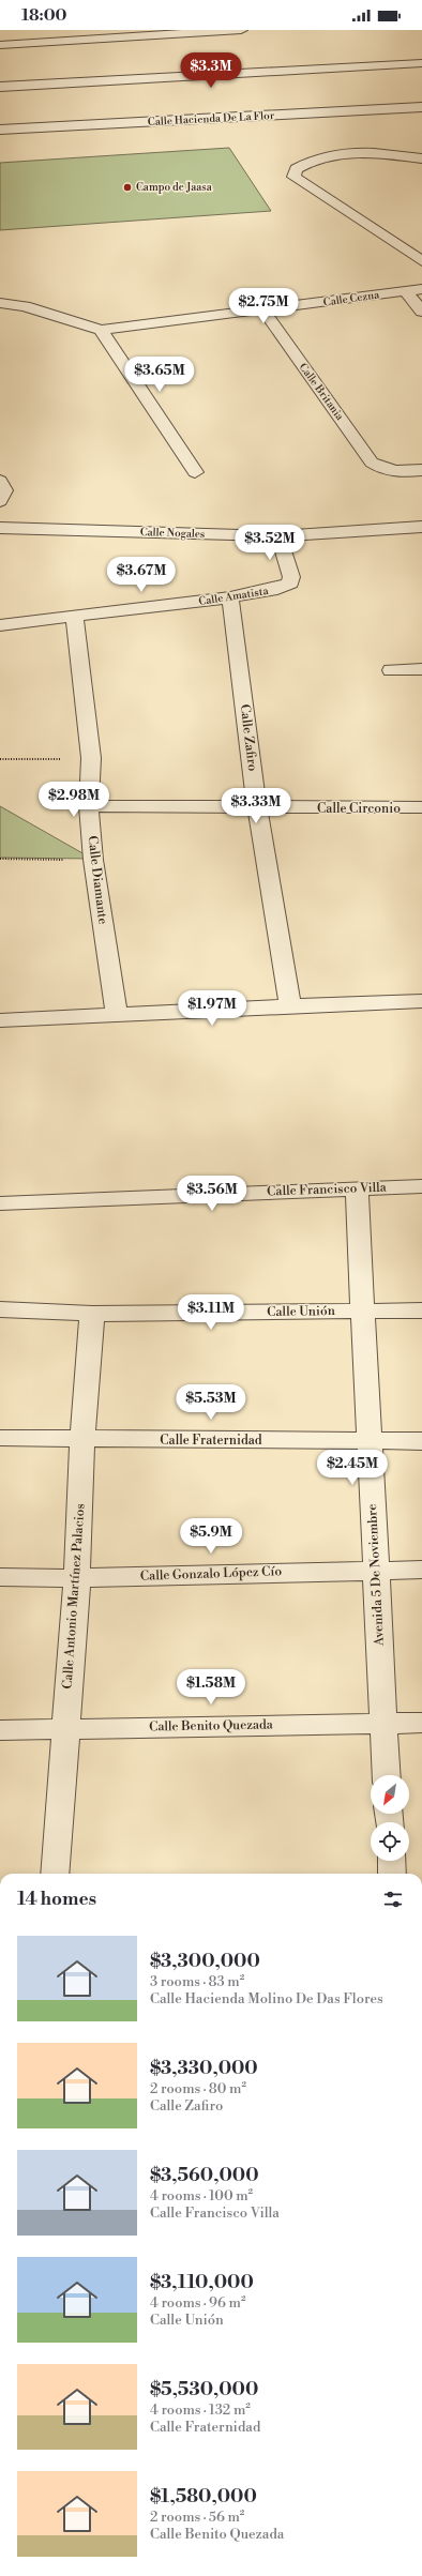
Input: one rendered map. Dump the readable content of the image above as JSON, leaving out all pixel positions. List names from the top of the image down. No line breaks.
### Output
{"streets":{"street":["Calle Hacienda De La Flor","Calle Cezna","Calle Britania","Calle Nogales","Calle Amatista","Calle Zafiro","Calle Circonio","Calle Diamante","Calle Francisco Villa","Calle Unión","Calle Fraternidad","Calle Gonzalo López Cío","Avenida 5 De Noviembre","Calle Antonio Martínez Palacios","Calle Benito Quezada"]},"crossings":[["Calle Cezna","Calle Britania"],["Calle Nogales","Calle Amatista"],["Calle Amatista","Calle Zafiro"],["Calle Amatista","Calle Diamante"],["Calle Zafiro","Calle Circonio"],["Calle Circonio","Calle Diamante"],["Calle Francisco Villa","Avenida 5 De Noviembre"],["Calle Unión","Avenida 5 De Noviembre"],["Calle Unión","Calle Antonio Martínez Palacios"],["Calle Fraternidad","Avenida 5 De Noviembre"],["Calle Fraternidad","Calle Antonio Martínez Palacios"],["Calle Gonzalo López Cío","Avenida 5 De Noviembre"],["Calle Gonzalo López Cío","Calle Antonio Martínez Palacios"],["Avenida 5 De Noviembre","Calle Benito Quezada"],["Calle Antonio Martínez Palacios","Calle Benito Quezada"]],"places":["Campo de Jaasa"],"north":"bottom left","page":{"status":"18:00","price":["$3.3M","$2.75M","$3.65M","$3.52M","$3.67M","$2.98M","$3.33M","$1.97M","$3.56M","$3.11M","$5.53M","$2.45M","$5.9M","$1.58M"],"heading":"14 homes","list":[{"name":"$3,300,000","note":"3 rooms · 83 m² · Calle Hacienda Molino De Das Flores"},{"name":"$3,330,000","note":"2 rooms · 80 m² · Calle Zafiro"},{"name":"$3,560,000","note":"4 rooms · 100 m² · Calle Francisco Villa"},{"name":"$3,110,000","note":"4 rooms · 96 m² · Calle Unión"},{"name":"$5,530,000","note":"4 rooms · 132 m² · Calle Fraternidad"},{"name":"$1,580,000","note":"2 rooms · 56 m² · Calle Benito Quezada"}]}}
